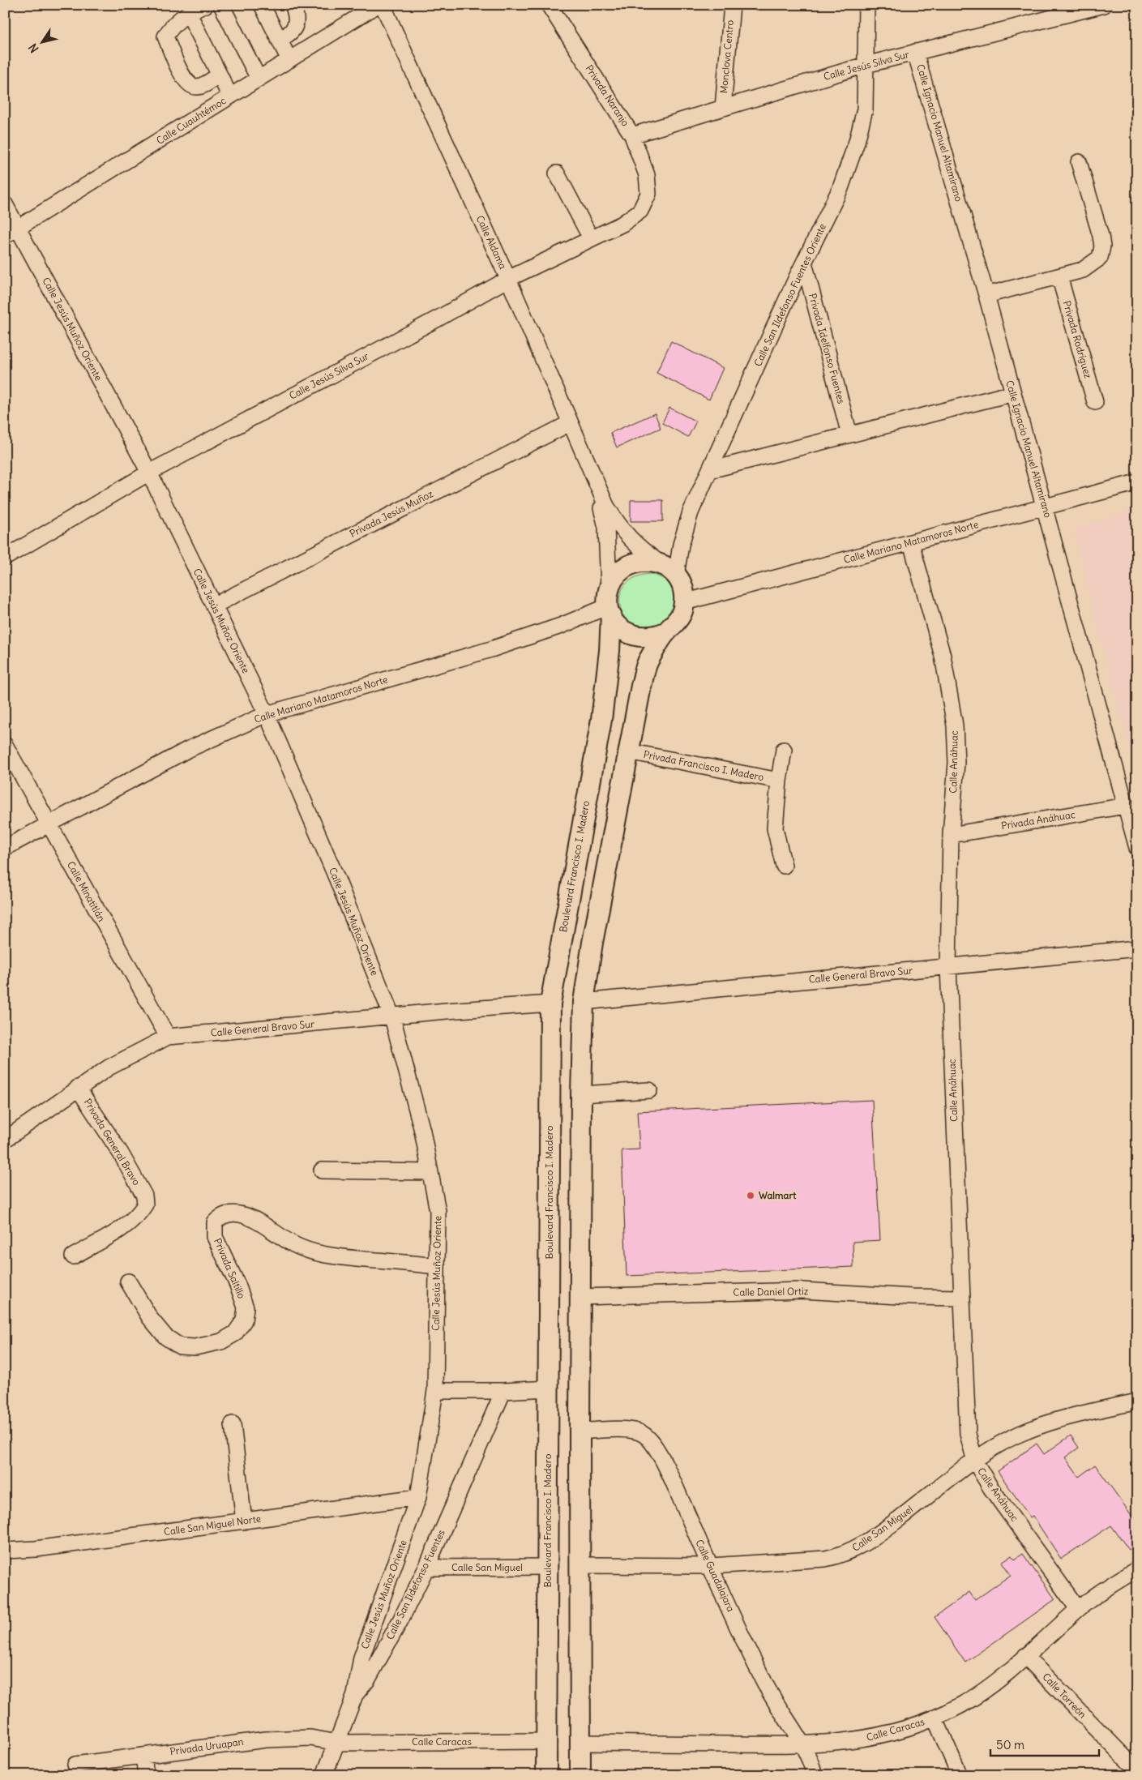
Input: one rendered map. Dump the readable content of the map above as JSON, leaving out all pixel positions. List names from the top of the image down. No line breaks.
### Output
{"streets":{"main road":["Boulevard Francisco I. Madero"],"street":["Monclova Centro","Calle Jesús Silva Sur","Privada Naranjo","Calle Cuauhtémoc","Calle Ignacio Manuel Altamirano","Calle Aldama","Calle San Ildefonso Fuentes Oriente","Calle Jesús Muñoz Oriente","Privada Rodríguez","Privada Idelfonso Fuentes","Privada Jesús Muñoz","Calle Mariano Matamoros Norte","Calle Anáhuac","Privada Francisco I. Madero","Privada Anáhuac","Calle Minatitlán","Calle General Bravo Sur","Privada General Bravo","Privada Saltillo","Calle Daniel Ortiz","Calle San Miguel Norte","Calle San Miguel","Calle Guadalajara","Calle San Ildefonso Fuentes","Calle Torreón","Calle Caracas","Privada Uruapan"]},"crossings":[["Monclova Centro","Calle Jesús Silva Sur"],["Calle Jesús Silva Sur","Privada Naranjo"],["Calle Jesús Silva Sur","Calle Ignacio Manuel Altamirano"],["Calle Jesús Silva Sur","Calle Aldama"],["Calle Jesús Silva Sur","Calle San Ildefonso Fuentes Oriente"],["Calle Jesús Silva Sur","Calle Jesús Muñoz Oriente"],["Calle Cuauhtémoc","Calle Jesús Muñoz Oriente"],["Calle Ignacio Manuel Altamirano","Calle Mariano Matamoros Norte"],["Calle Ignacio Manuel Altamirano","Privada Anáhuac"],["Calle Aldama","Calle San Ildefonso Fuentes Oriente"],["Calle Aldama","Privada Jesús Muñoz"],["Calle Aldama","Calle Mariano Matamoros Norte"],["Calle Aldama","Boulevard Francisco I. Madero"],["Calle San Ildefonso Fuentes Oriente","Privada Idelfonso Fuentes"],["Calle San Ildefonso Fuentes Oriente","Calle Mariano Matamoros Norte"],["Calle San Ildefonso Fuentes Oriente","Boulevard Francisco I. Madero"],["Calle Jesús Muñoz Oriente","Privada Jesús Muñoz"],["Calle Jesús Muñoz Oriente","Calle Mariano Matamoros Norte"],["Calle Jesús Muñoz Oriente","Calle General Bravo Sur"],["Calle Jesús Muñoz Oriente","Privada Saltillo"],["Calle Jesús Muñoz Oriente","Calle San Miguel Norte"],["Calle Jesús Muñoz Oriente","Calle San Ildefonso Fuentes"],["Calle Mariano Matamoros Norte","Calle Anáhuac"],["Calle Mariano Matamoros Norte","Boulevard Francisco I. Madero"],["Calle Mariano Matamoros Norte","Calle Minatitlán"],["Calle Anáhuac","Privada Anáhuac"],["Calle Anáhuac","Calle General Bravo Sur"],["Calle Anáhuac","Calle Daniel Ortiz"],["Calle Anáhuac","Calle San Miguel"],["Calle Anáhuac","Calle Caracas"],["Boulevard Francisco I. Madero","Calle General Bravo Sur"],["Boulevard Francisco I. Madero","Calle San Miguel"],["Boulevard Francisco I. Madero","Calle Caracas"],["Calle Minatitlán","Calle General Bravo Sur"],["Calle General Bravo Sur","Privada General Bravo"],["Calle San Miguel","Calle Guadalajara"],["Calle San Miguel","Calle San Ildefonso Fuentes"],["Calle Guadalajara","Calle Caracas"],["Calle San Ildefonso Fuentes","Calle Caracas"],["Calle San Ildefonso Fuentes","Privada Uruapan"],["Calle Torreón","Calle Caracas"],["Calle Caracas","Privada Uruapan"]],"places":["Walmart"],"scale_bar":"50 m","north":"bottom left"}
